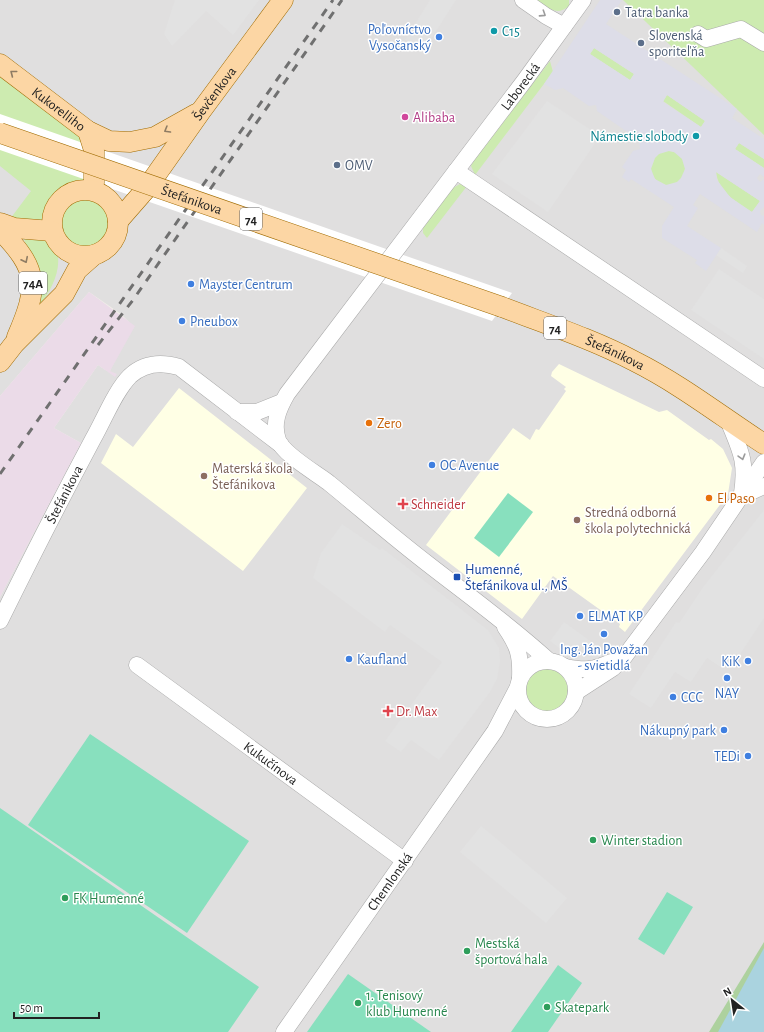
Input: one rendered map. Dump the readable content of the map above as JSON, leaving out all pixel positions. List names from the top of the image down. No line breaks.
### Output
{"streets":{"main road":["Ševčenkova","Kukorelliho","Štefánikova","74","74A"],"street":["Laborecká","Kukučínova","Chemlonská"]},"crossings":[["Ševčenkova","Kukorelliho"],["Ševčenkova","74A"],["Kukorelliho","74A"],["Štefánikova","Chemlonská"],["Kukučínova","Chemlonská"]],"one_way":["Kukorelliho"],"places":{"other":["Tatra banka","C15","Poľovníctvo Vysočanský","Slovenská sporiteľňa","Alibaba","Námestie slobody","OMV","Mayster Centrum","Pneubox","Zero","OC Avenue","Materská škola Štefánikova","El Paso","Stredná odborná škola polytechnická","ELMAT KP","Ing. Ján Považan - svietidlá","Kaufland","KiK","NAY","CCC","Nákupný park","TEDi","Winter stadion","FK Humenné","Mestská športová hala","1. Tenisový klub Humenné","Skatepark"],"health":["Schneider","Dr. Max"],"transit":["Humenné, Štefánikova ul., MŠ"]},"scale_bar":"50 m","north":"top left"}
